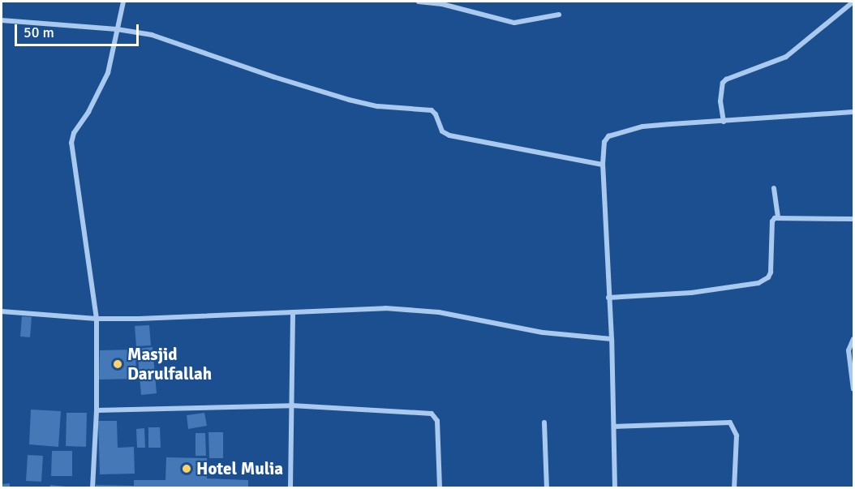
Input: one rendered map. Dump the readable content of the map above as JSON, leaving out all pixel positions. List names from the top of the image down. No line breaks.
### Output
{"places":["Masjid Darulfallah","Hotel Mulia"],"scale_bar":"50 m"}
